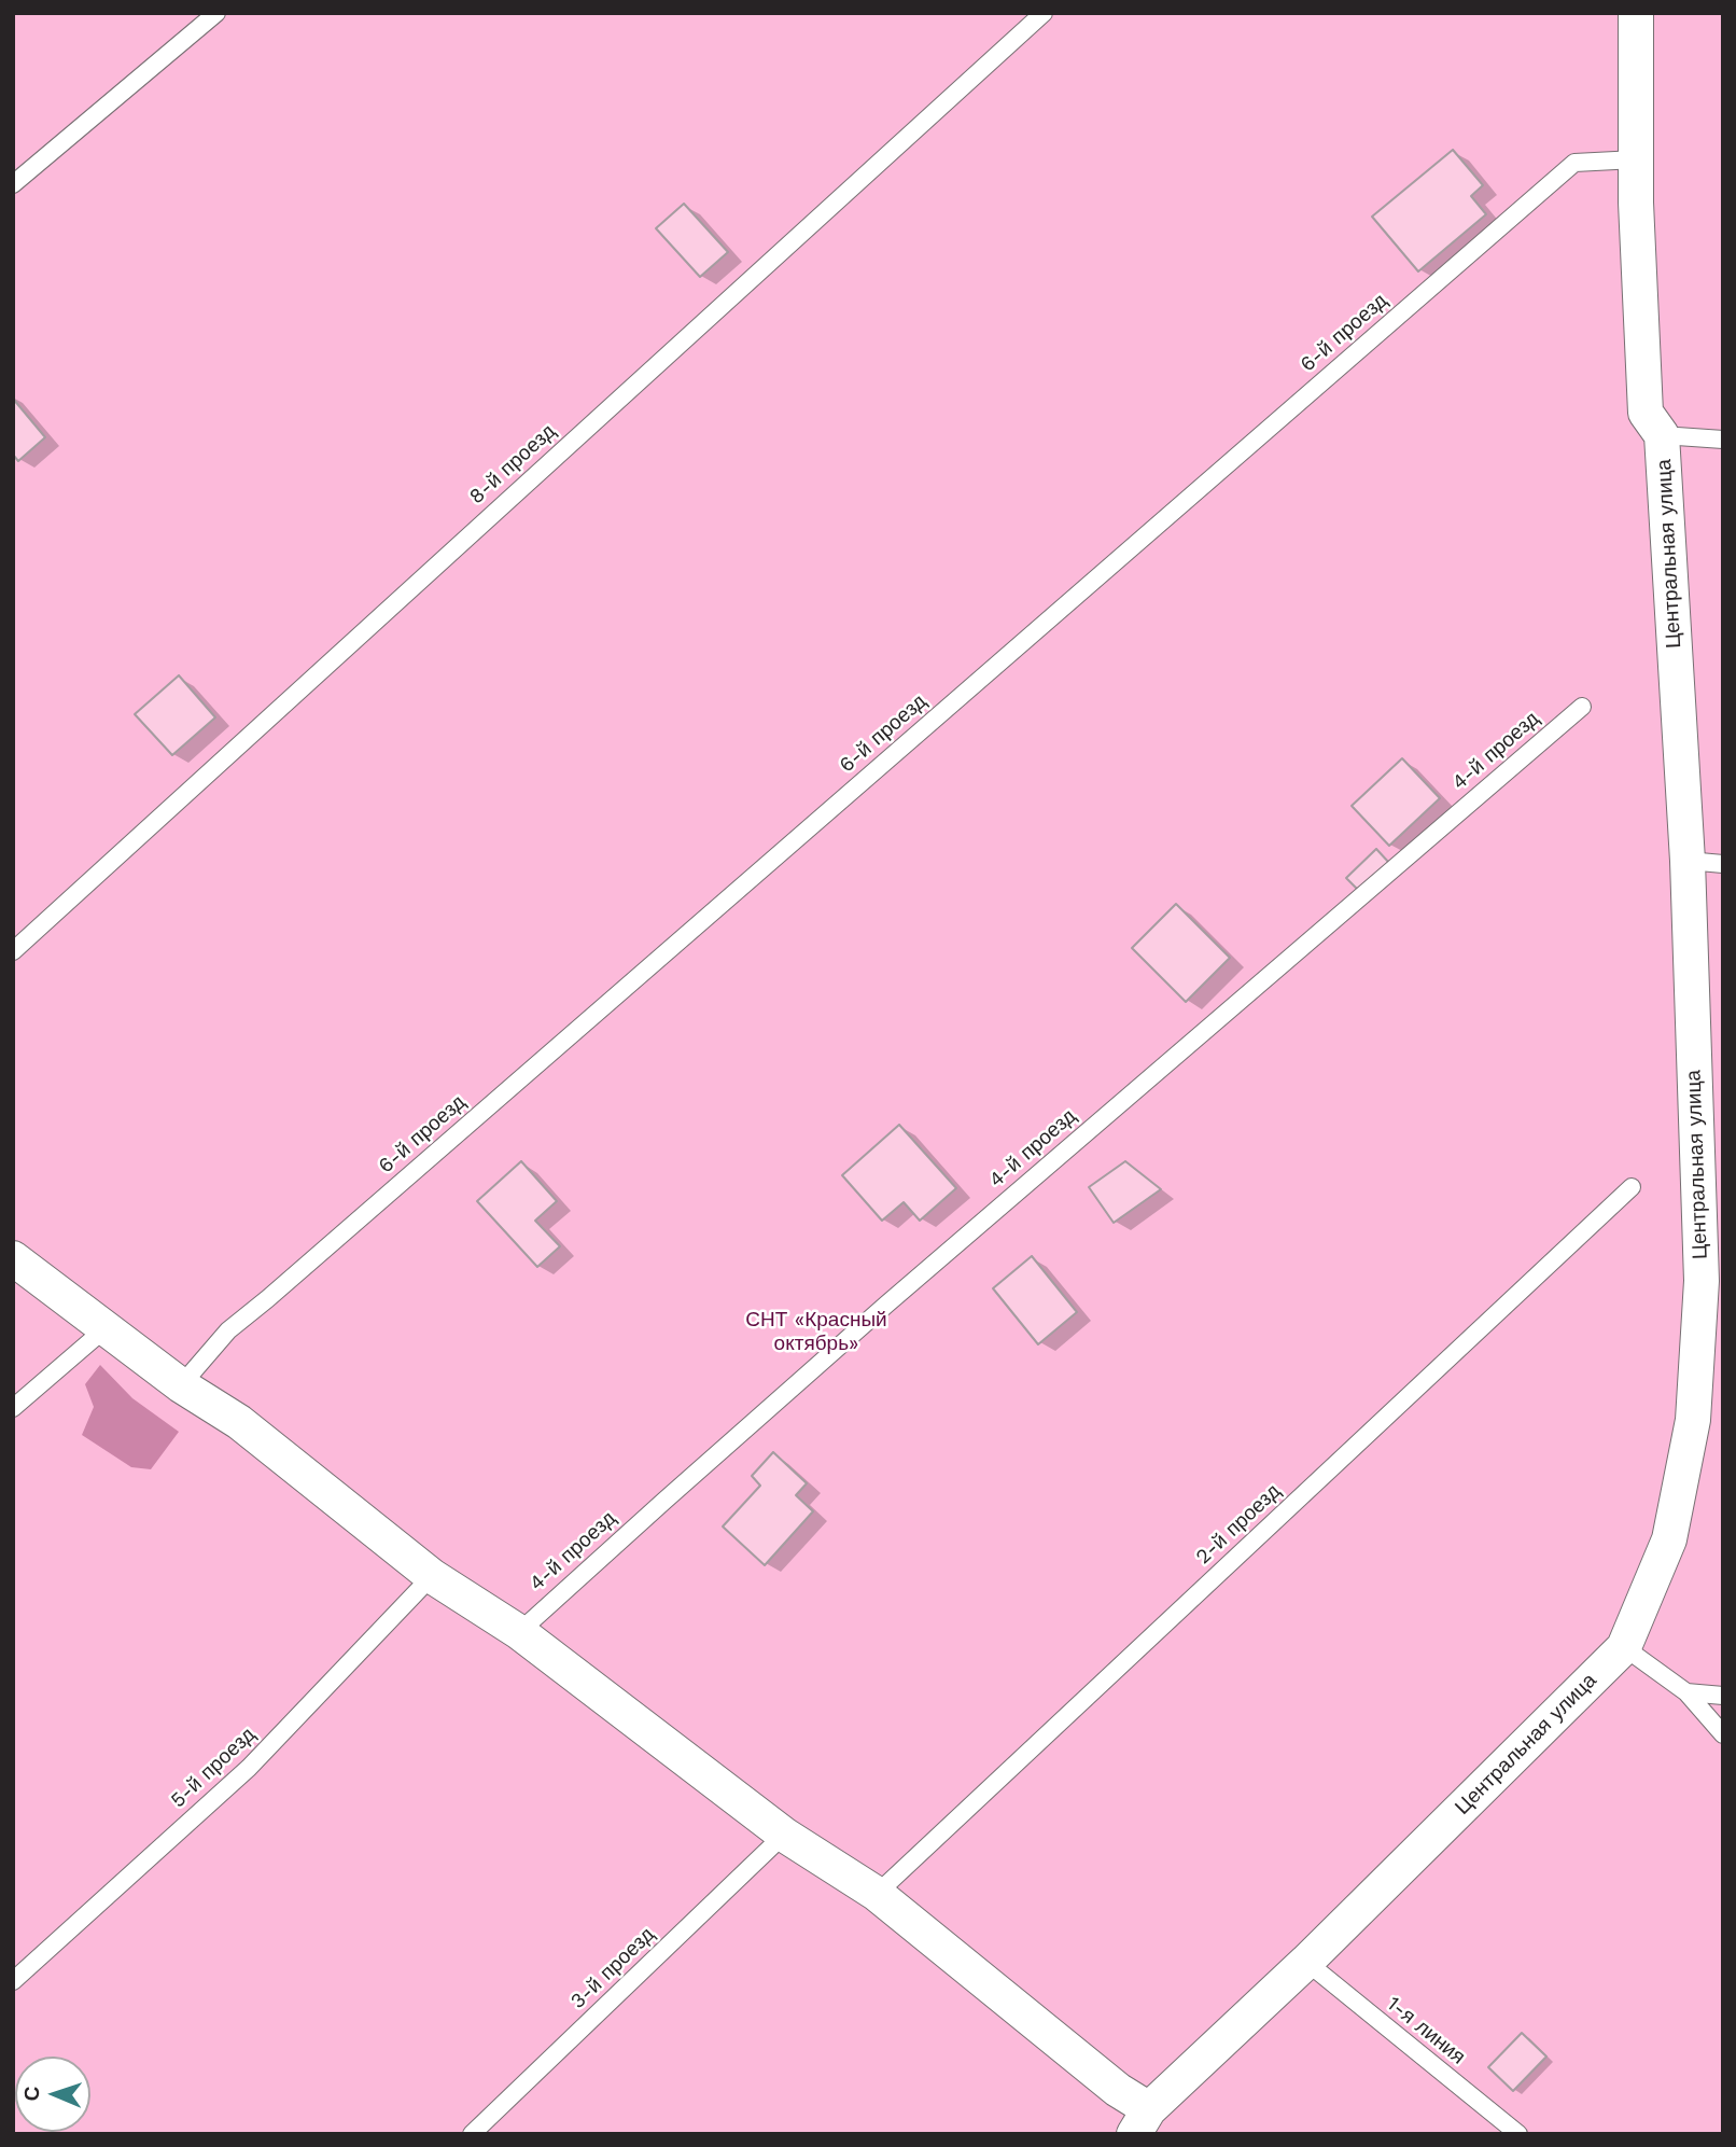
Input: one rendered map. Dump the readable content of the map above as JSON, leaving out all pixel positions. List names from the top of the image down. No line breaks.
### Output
{"streets":{"street":["Центральная улица"],"lane":["6-й проезд","8-й проезд","4-й проезд","2-й проезд","5-й проезд","3-й проезд","1-я линия"]},"crossings":[["6-й проезд","Центральная улица"],["Центральная улица","1-я линия"]],"parks":["СНТ «Красный октябрь»"],"north":"left"}
